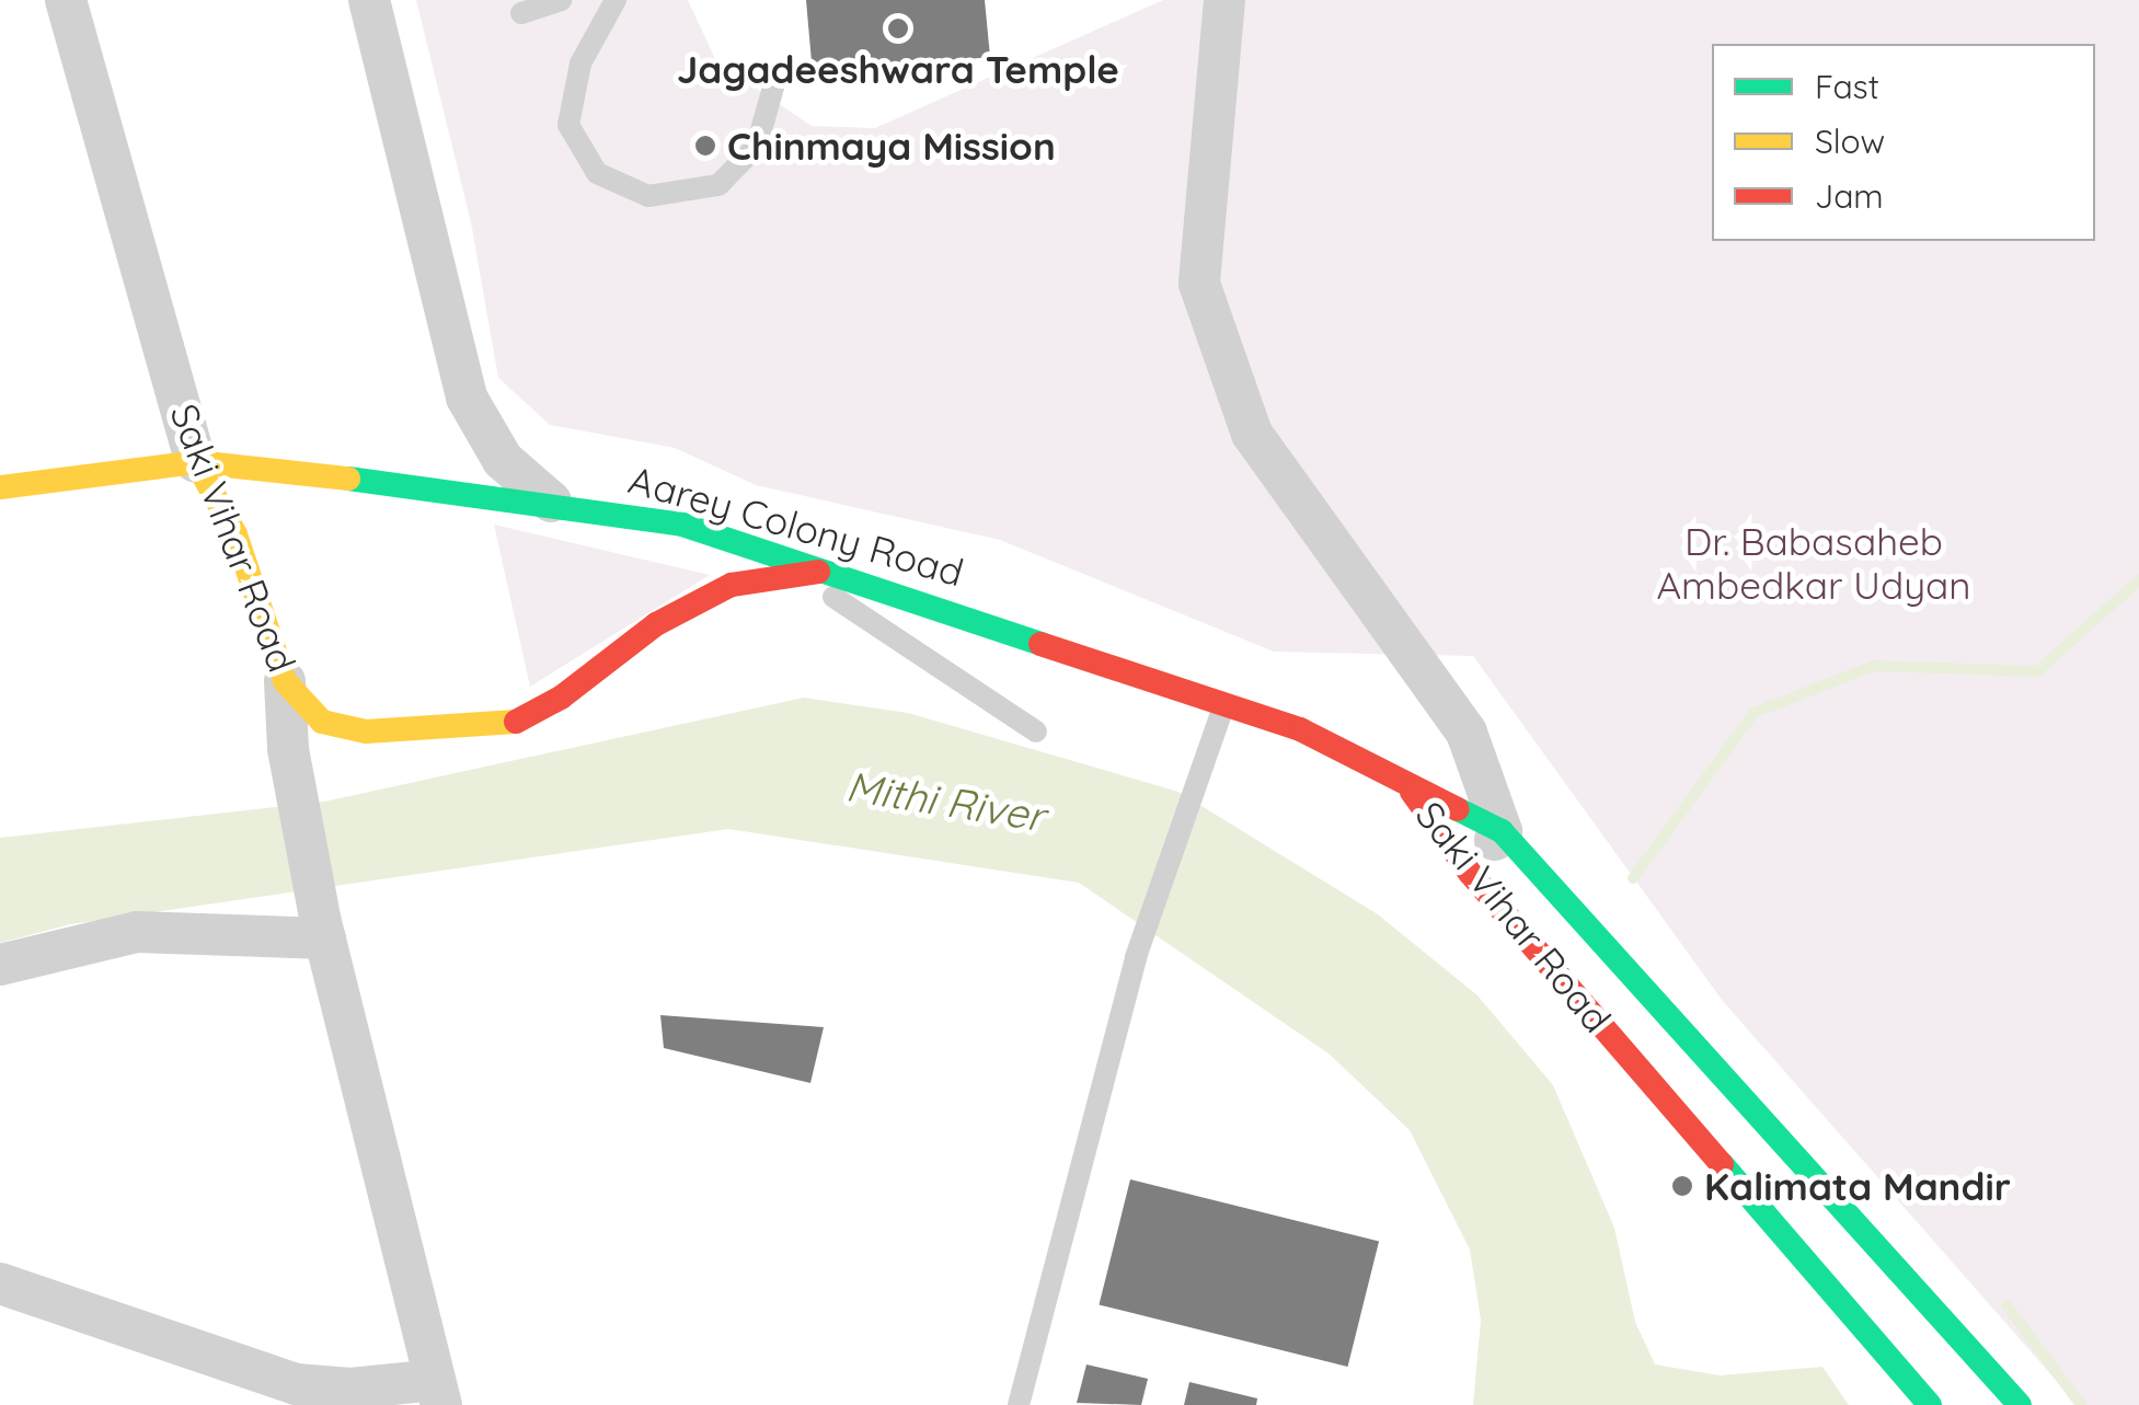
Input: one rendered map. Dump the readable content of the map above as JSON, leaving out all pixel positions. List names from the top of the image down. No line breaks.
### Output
{"streets":{"main road":["Aarey Colony Road","Saki Vihar Road"]},"crossings":[["Aarey Colony Road","Saki Vihar Road"]],"water":["Mithi River"],"parks":["Dr. Babasaheb Ambedkar Udyan"],"places":["Jagadeeshwara Temple","Chinmaya Mission","Kalimata Mandir"],"legend":["Fast","Slow","Jam"]}
